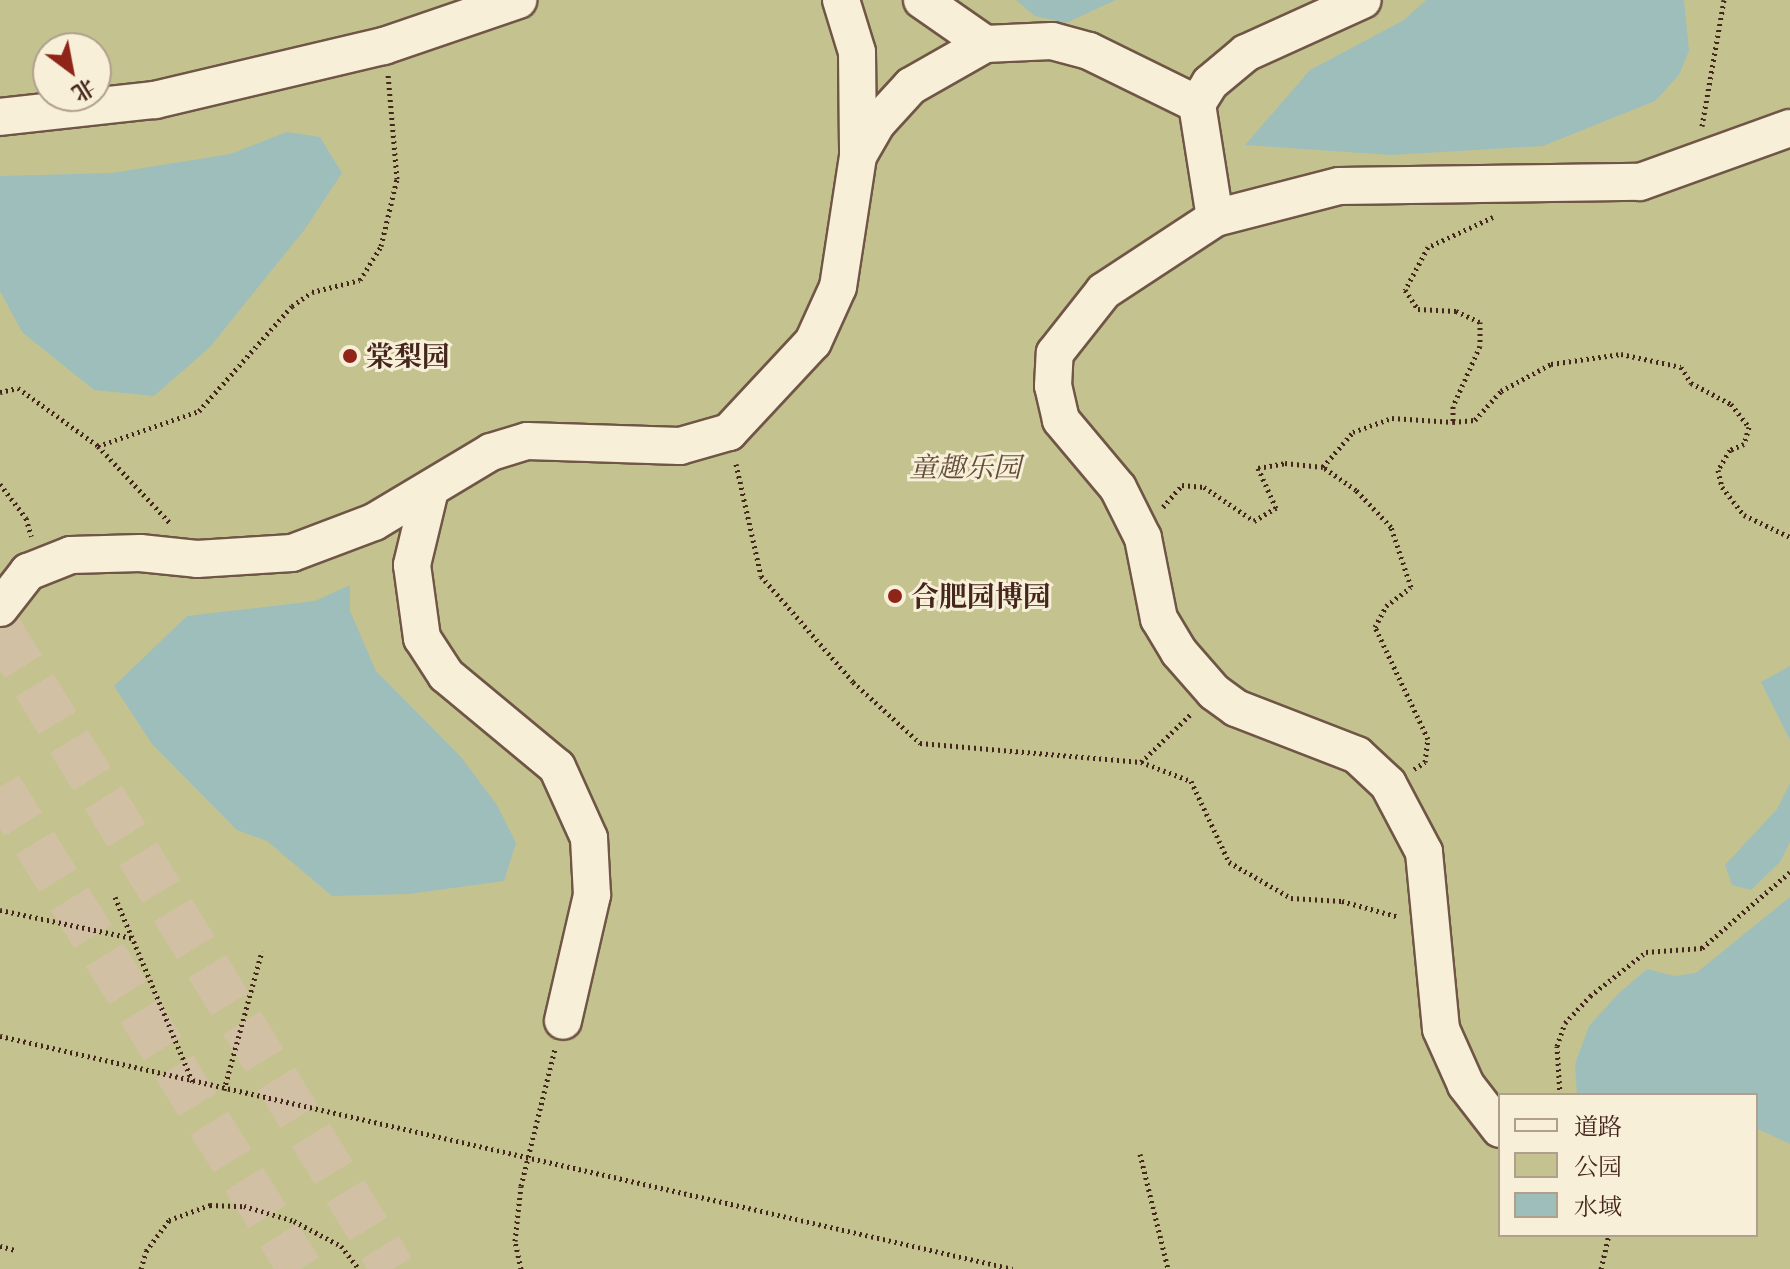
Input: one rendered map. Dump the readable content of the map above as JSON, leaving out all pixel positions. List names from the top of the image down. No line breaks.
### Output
{"parks":["童趣乐园"],"places":["棠梨园","合肥园博园"],"legend":["道路","公园","水域"],"north":"bottom right"}
